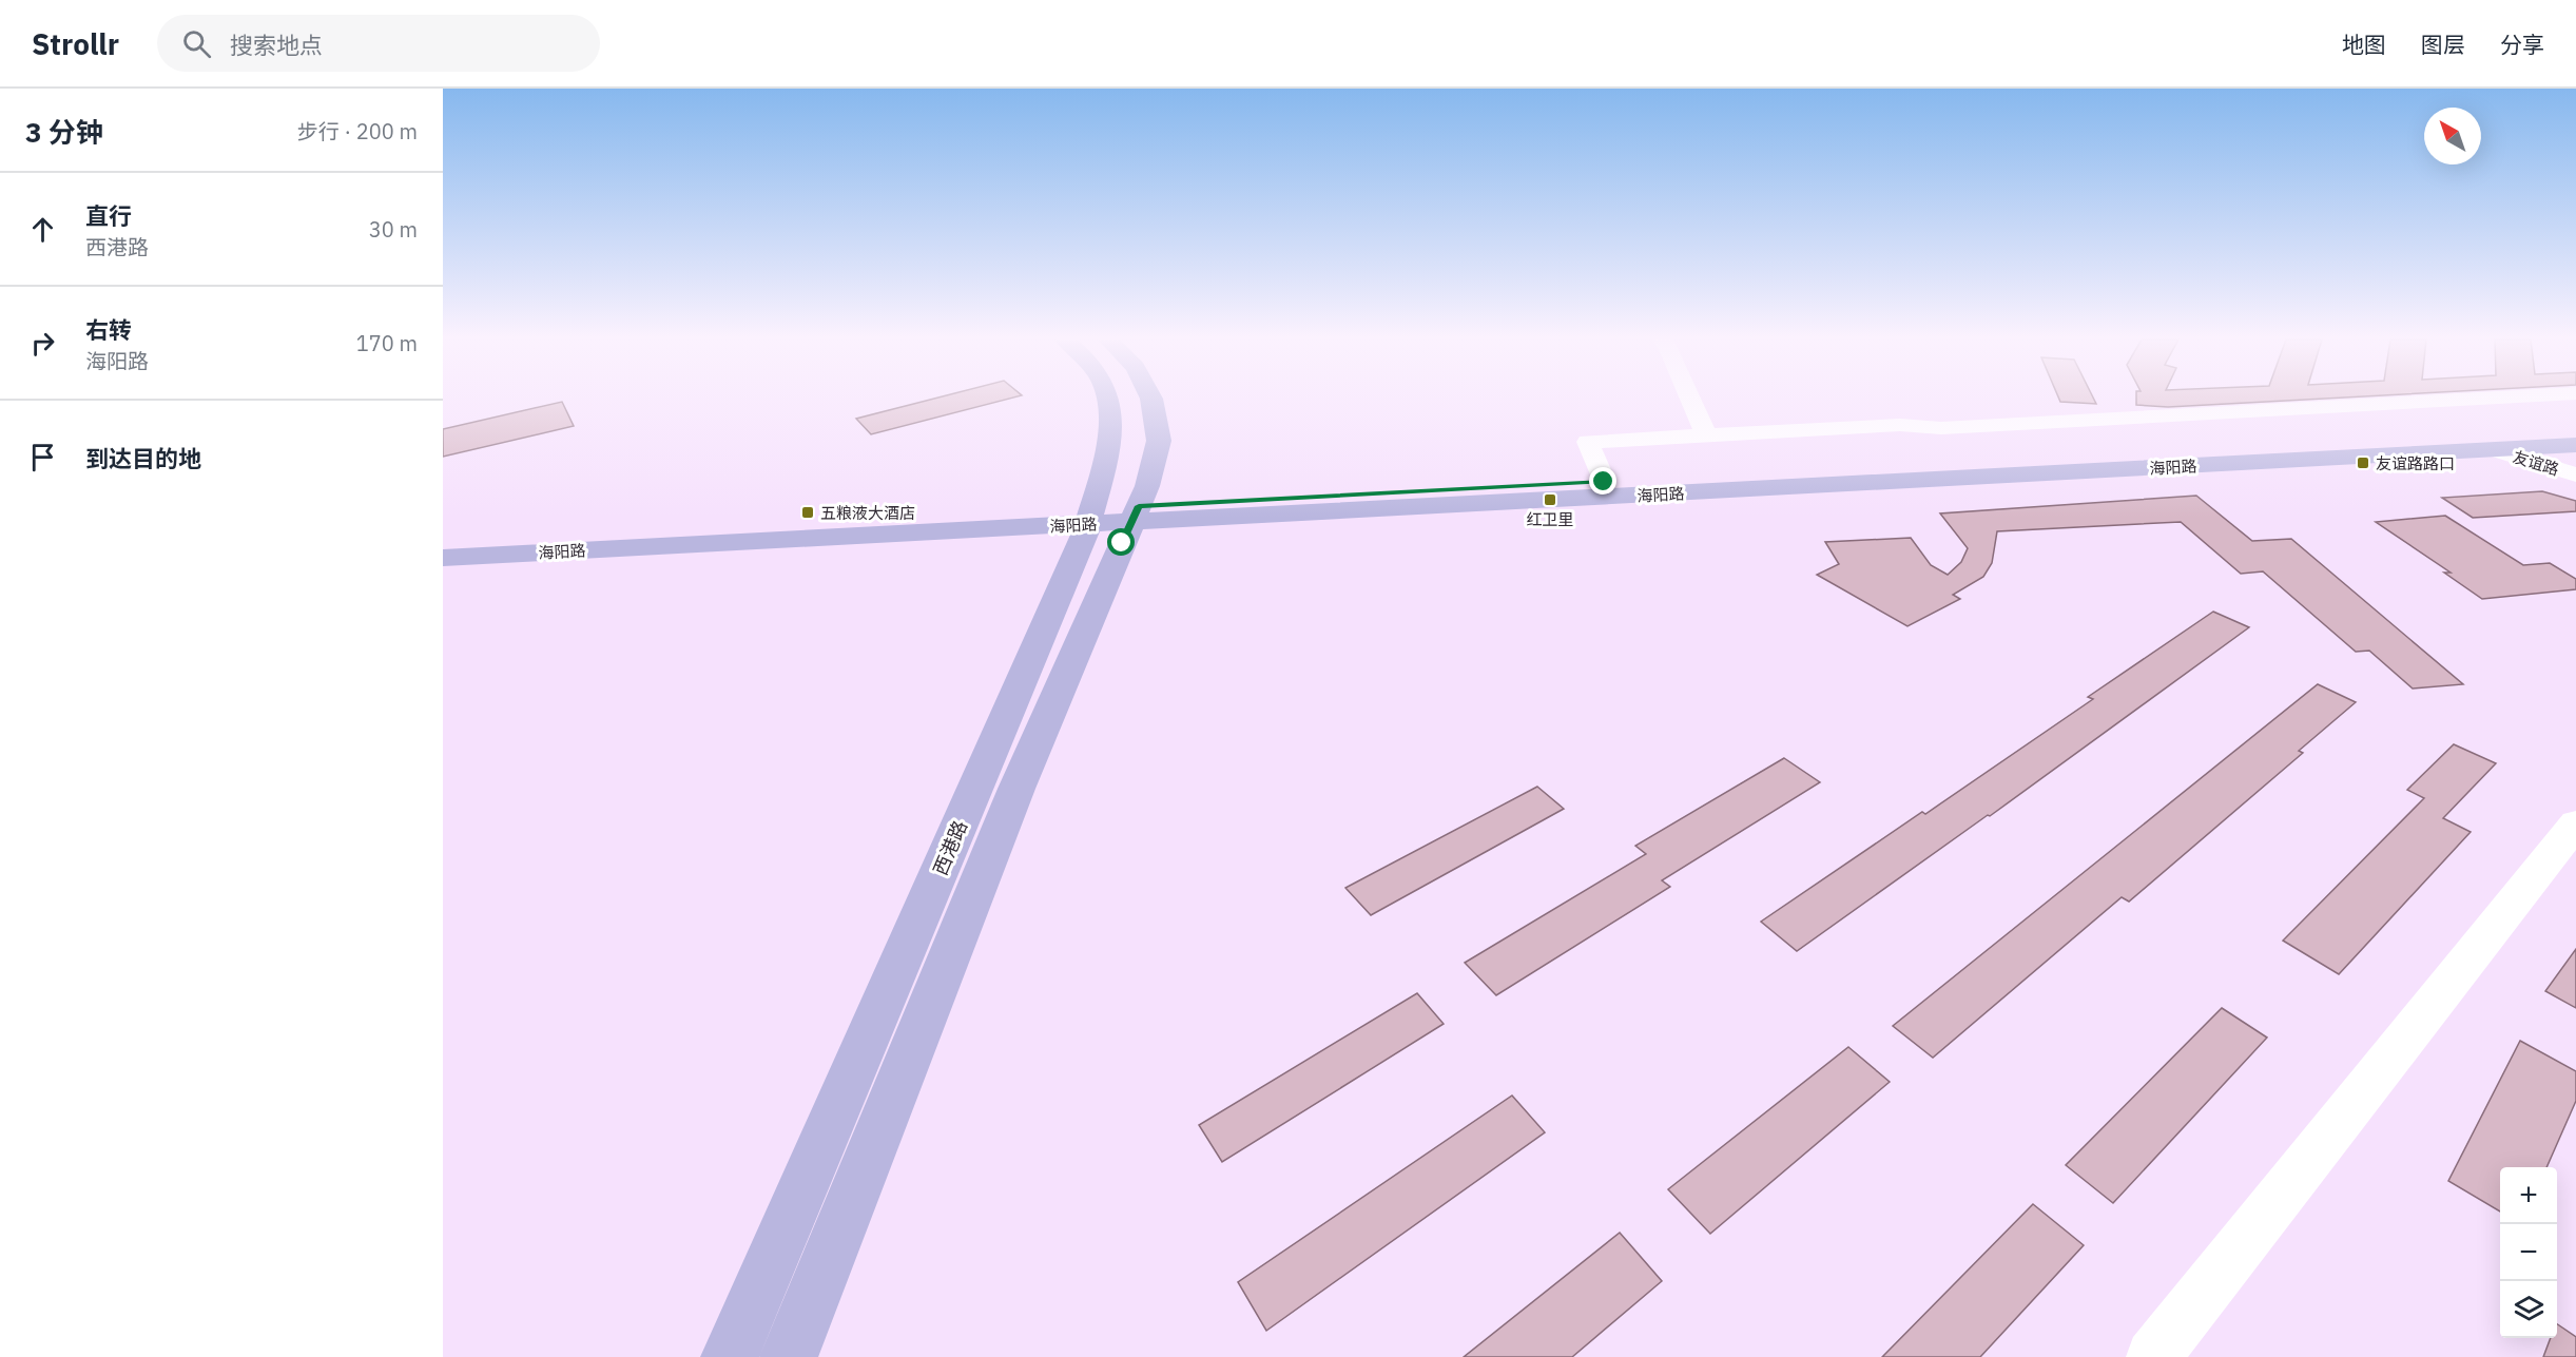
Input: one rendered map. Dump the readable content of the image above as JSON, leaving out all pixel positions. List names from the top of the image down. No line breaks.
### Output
{"streets":{"main road":["海阳路","西港路"],"street":["友谊路"]},"crossings":[["友谊路","海阳路"],["海阳路","西港路"]],"places":{"transit":["友谊路路口","红卫里","五粮液大酒店"]},"north":"top left","page":{"header":"Strollr","search":"搜索地点","nav":["地图","图层","分享"],"heading":["3 分钟","步行 · 200 m"],"list":[["直行","西港路","30 m"],["右转","海阳路","170 m"],"到达目的地"],"map_buttons":["+","−"]}}
